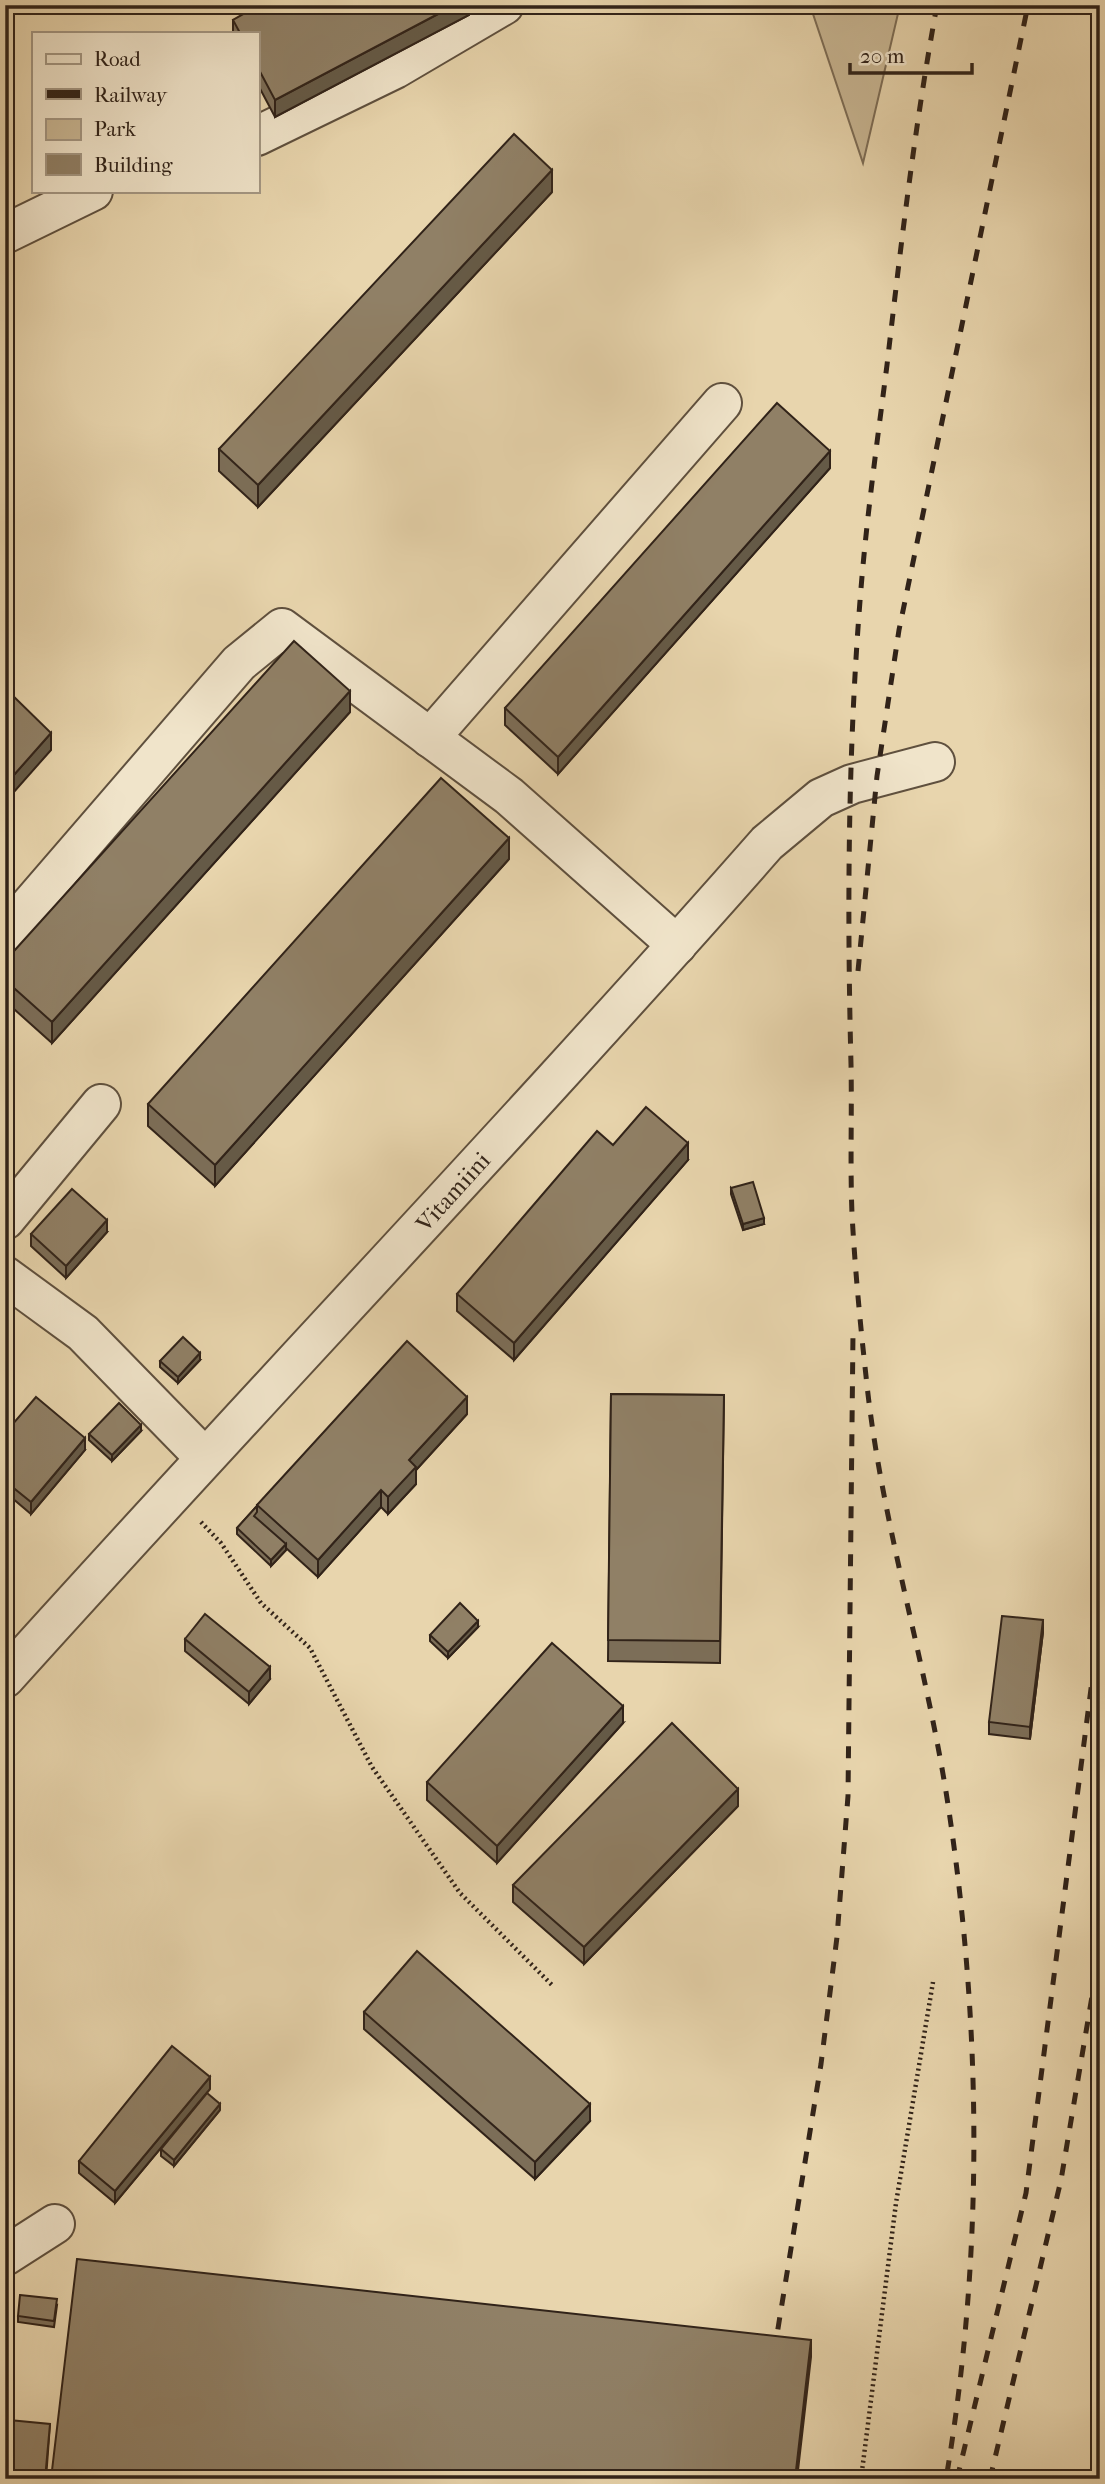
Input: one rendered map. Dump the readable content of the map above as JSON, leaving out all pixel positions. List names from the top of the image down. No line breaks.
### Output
{"streets":{"street":["Vitamiini"]},"legend":["Road","Railway","Park","Building"],"scale_bar":"20 m"}
